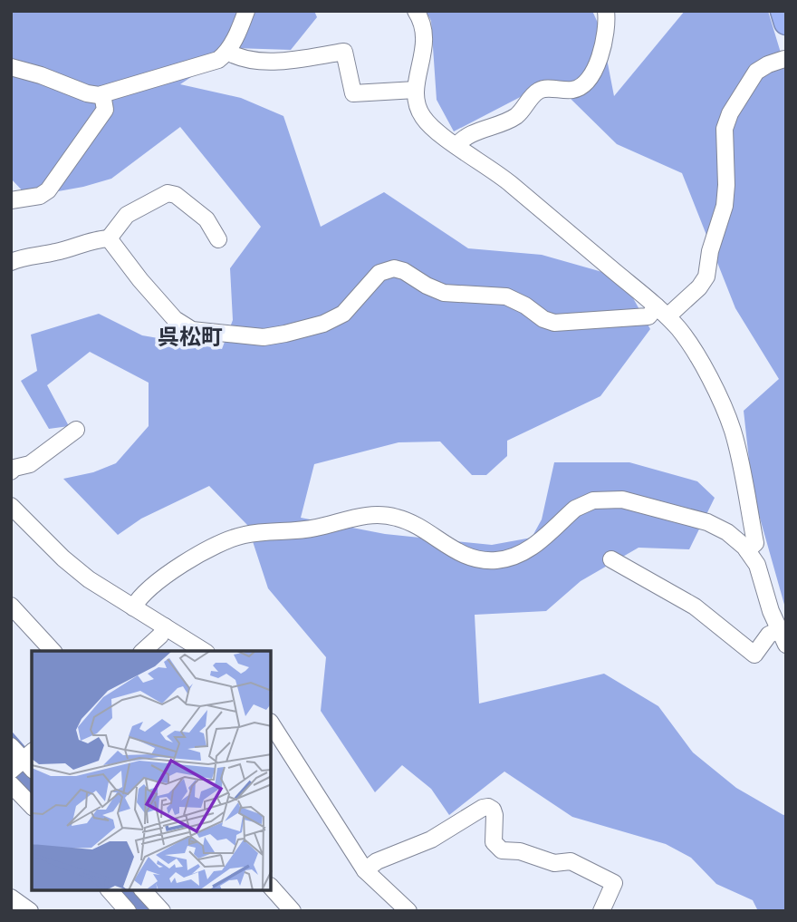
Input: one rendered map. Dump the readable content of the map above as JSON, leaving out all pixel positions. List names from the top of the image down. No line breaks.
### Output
{"districts":["呉松町"]}
